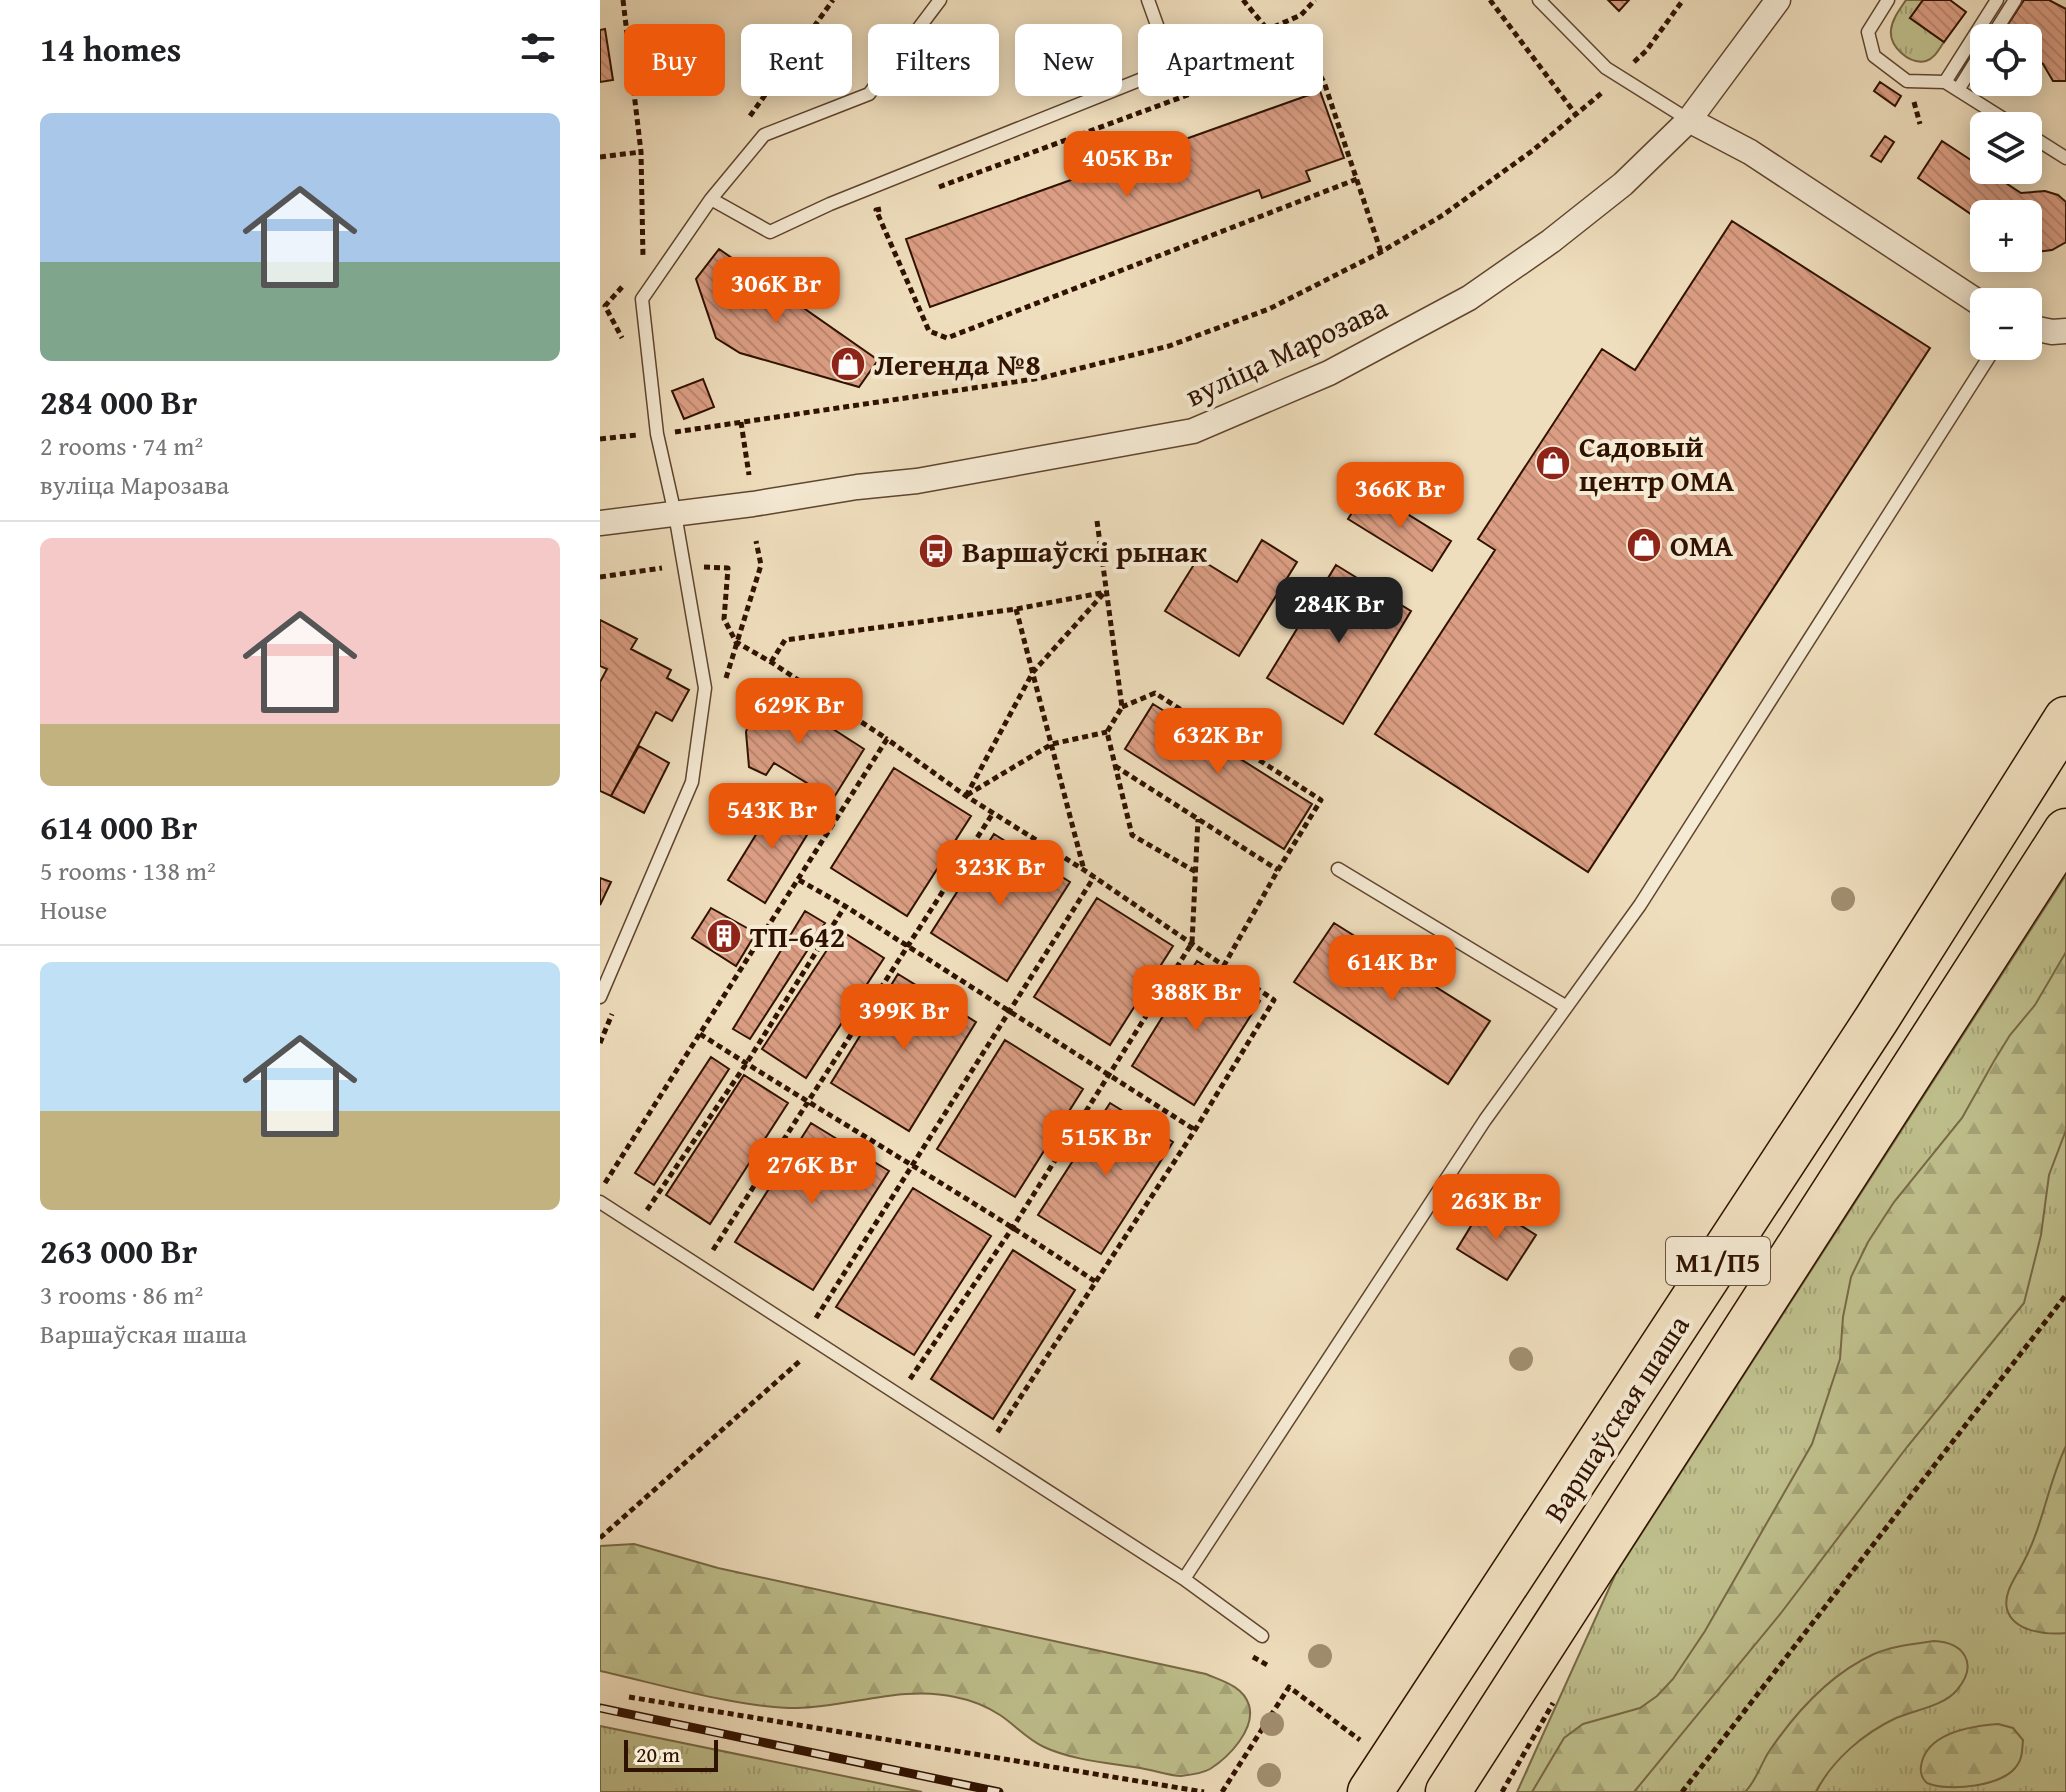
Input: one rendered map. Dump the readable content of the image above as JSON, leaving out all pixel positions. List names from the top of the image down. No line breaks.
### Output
{"streets":{"highway":["М1/П5","Варшаўская шаша"],"street":["вуліца Марозава"]},"places":{"shop":["Легенда №8","Садовый центр ОМА","ОМА"],"bus stop":["Варшаўскі рынак"],"building":["ТП-642"]},"scale_bar":"20 m","page":{"heading":"14 homes","map_buttons":["+","−"],"chip":["Buy","Rent","Filters","New","Apartment"],"list":[{"name":"284 000 Br","note":"2 rooms · 74 m² · вуліца Марозава"},{"name":"614 000 Br","note":"5 rooms · 138 m² · House"},{"name":"263 000 Br","note":"3 rooms · 86 m² · Варшаўская шаша"}],"price":["405K Br","306K Br","366K Br","284K Br","629K Br","632K Br","543K Br","323K Br","614K Br","388K Br","399K Br","515K Br","276K Br","263K Br"],"scale":"20 m"}}
